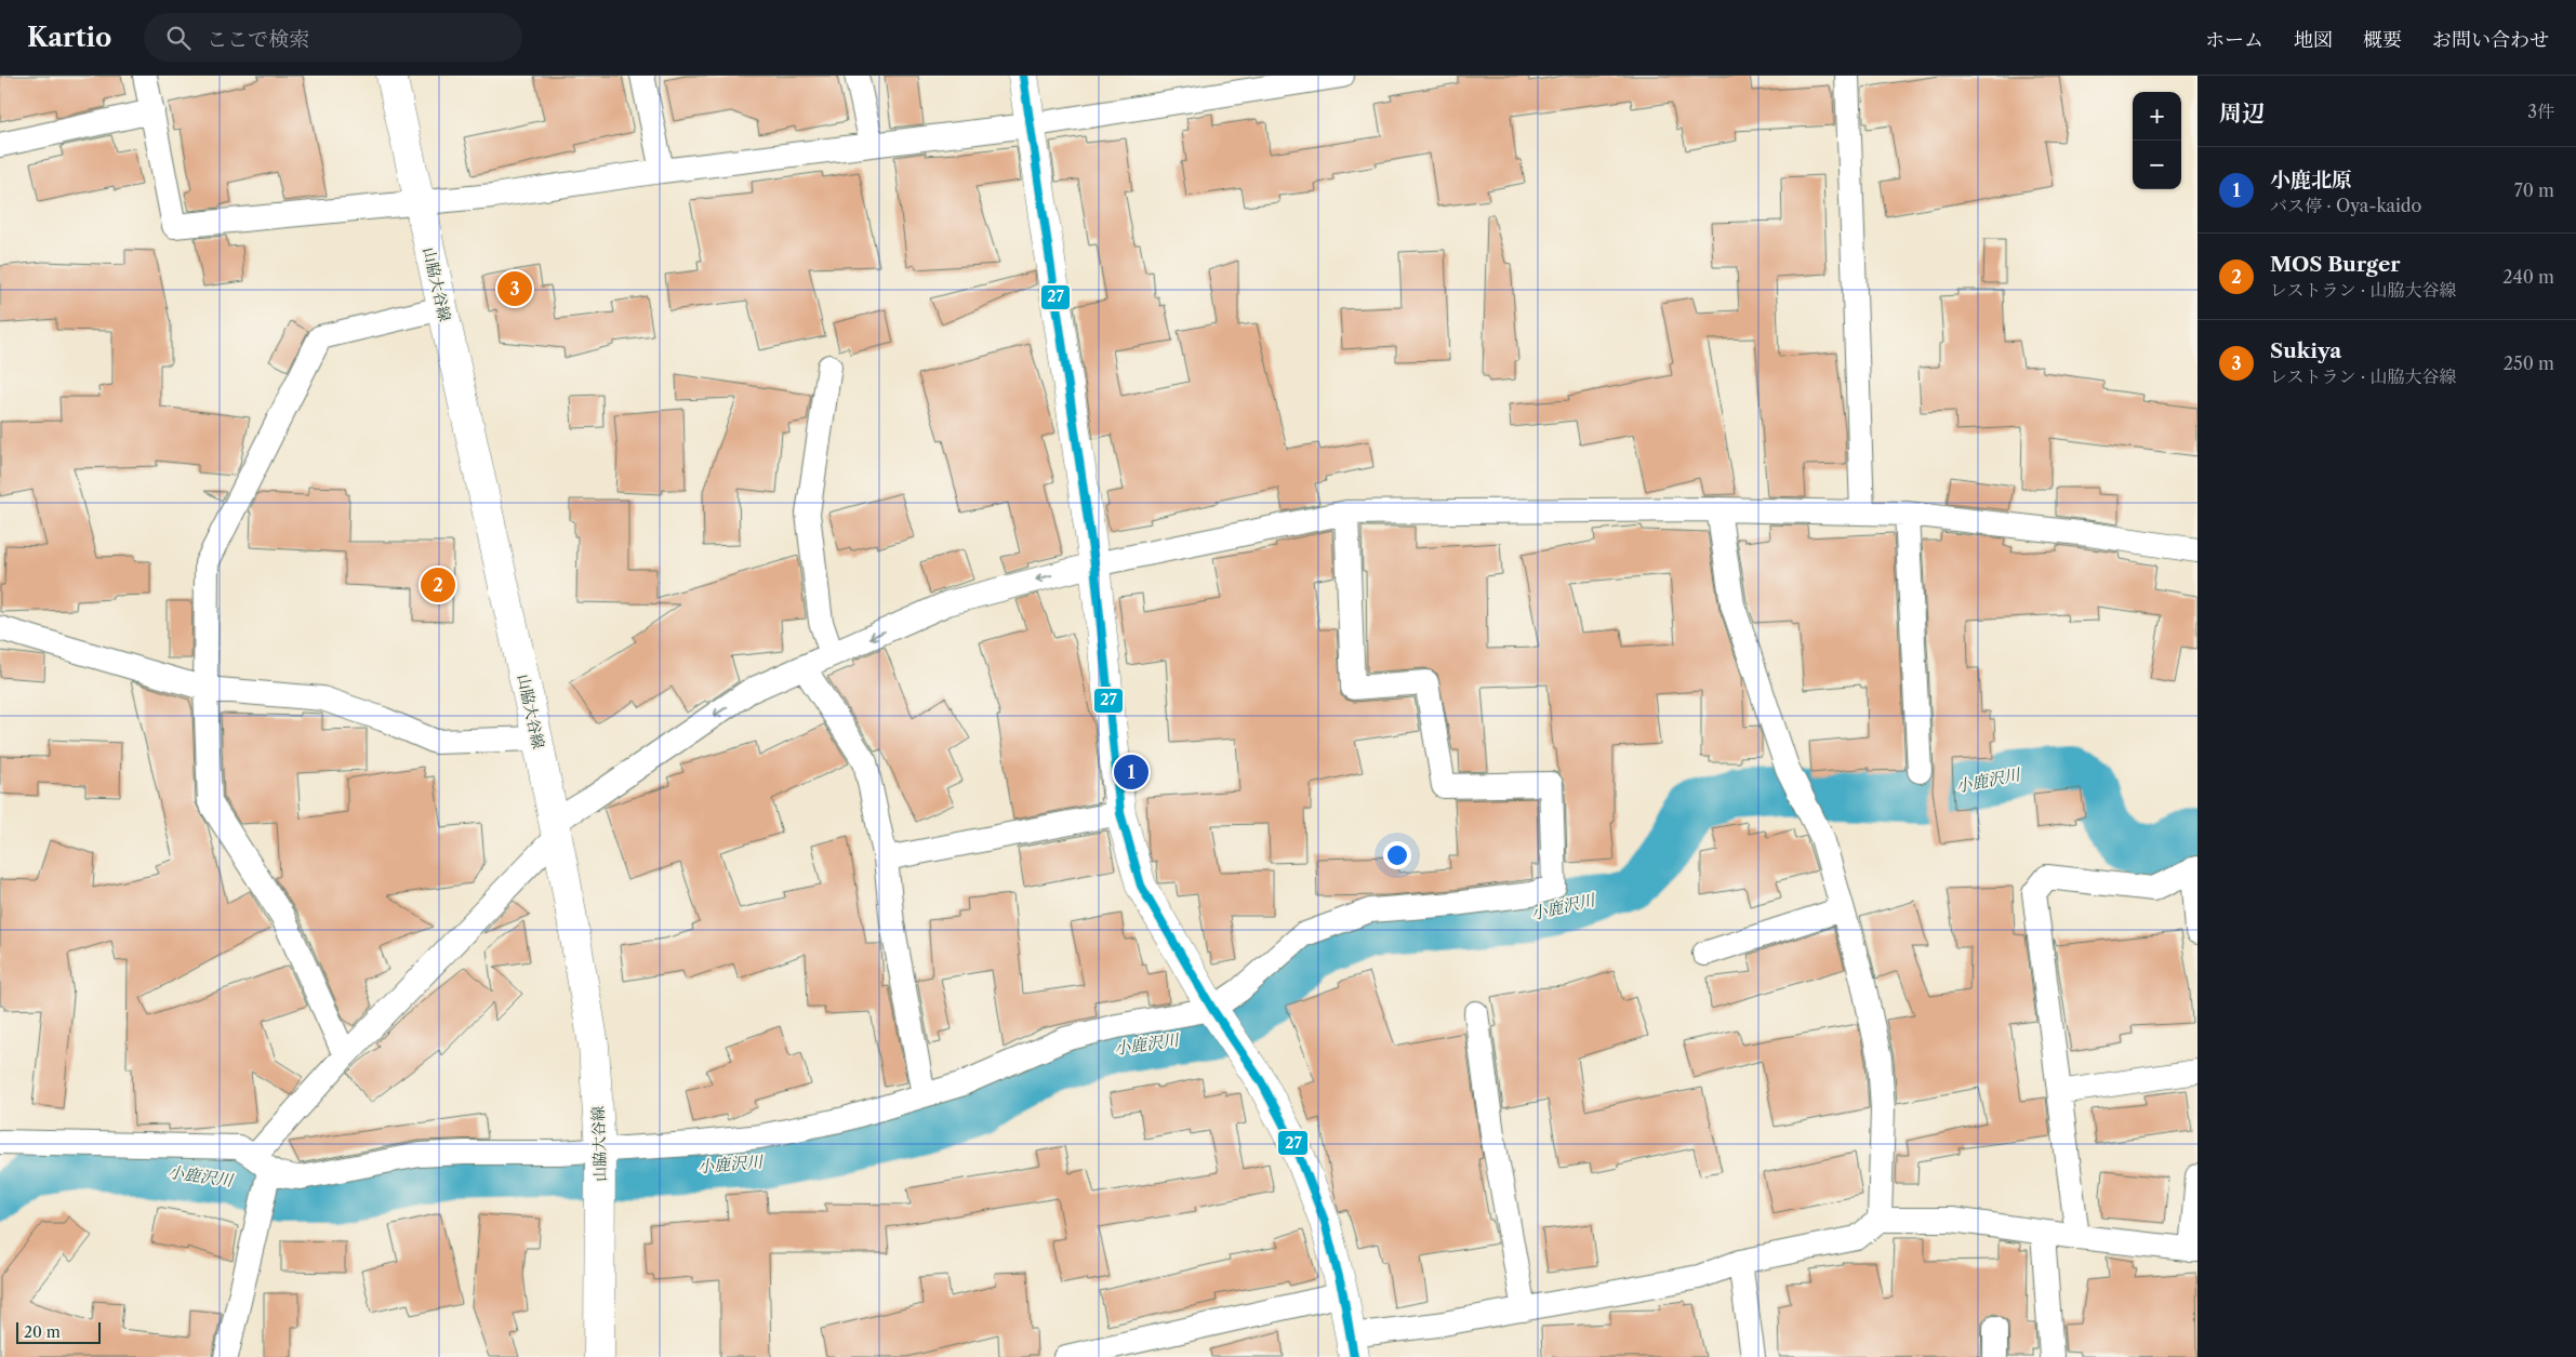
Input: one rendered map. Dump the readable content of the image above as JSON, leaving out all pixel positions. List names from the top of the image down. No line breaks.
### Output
{"streets":{"street":["山脇大谷線"]},"water":["小鹿沢川"],"lines":["transit line 27"],"scale_bar":"20 m","page":{"header":"Kartio","search":"ここで検索","nav":["ホーム","地図","概要","お問い合わせ"],"heading":["周辺","3件"],"map_buttons":["+","−"],"list":[{"mark":"1","name":"小鹿北原","note":"バス停 · Oya-kaido","value":"70 m"},{"mark":"2","name":"MOS Burger","note":"レストラン · 山脇大谷線","value":"240 m"},{"mark":"3","name":"Sukiya","note":"レストラン · 山脇大谷線","value":"250 m"}],"pins":["3","2","1"],"scale":"20 m"}}
